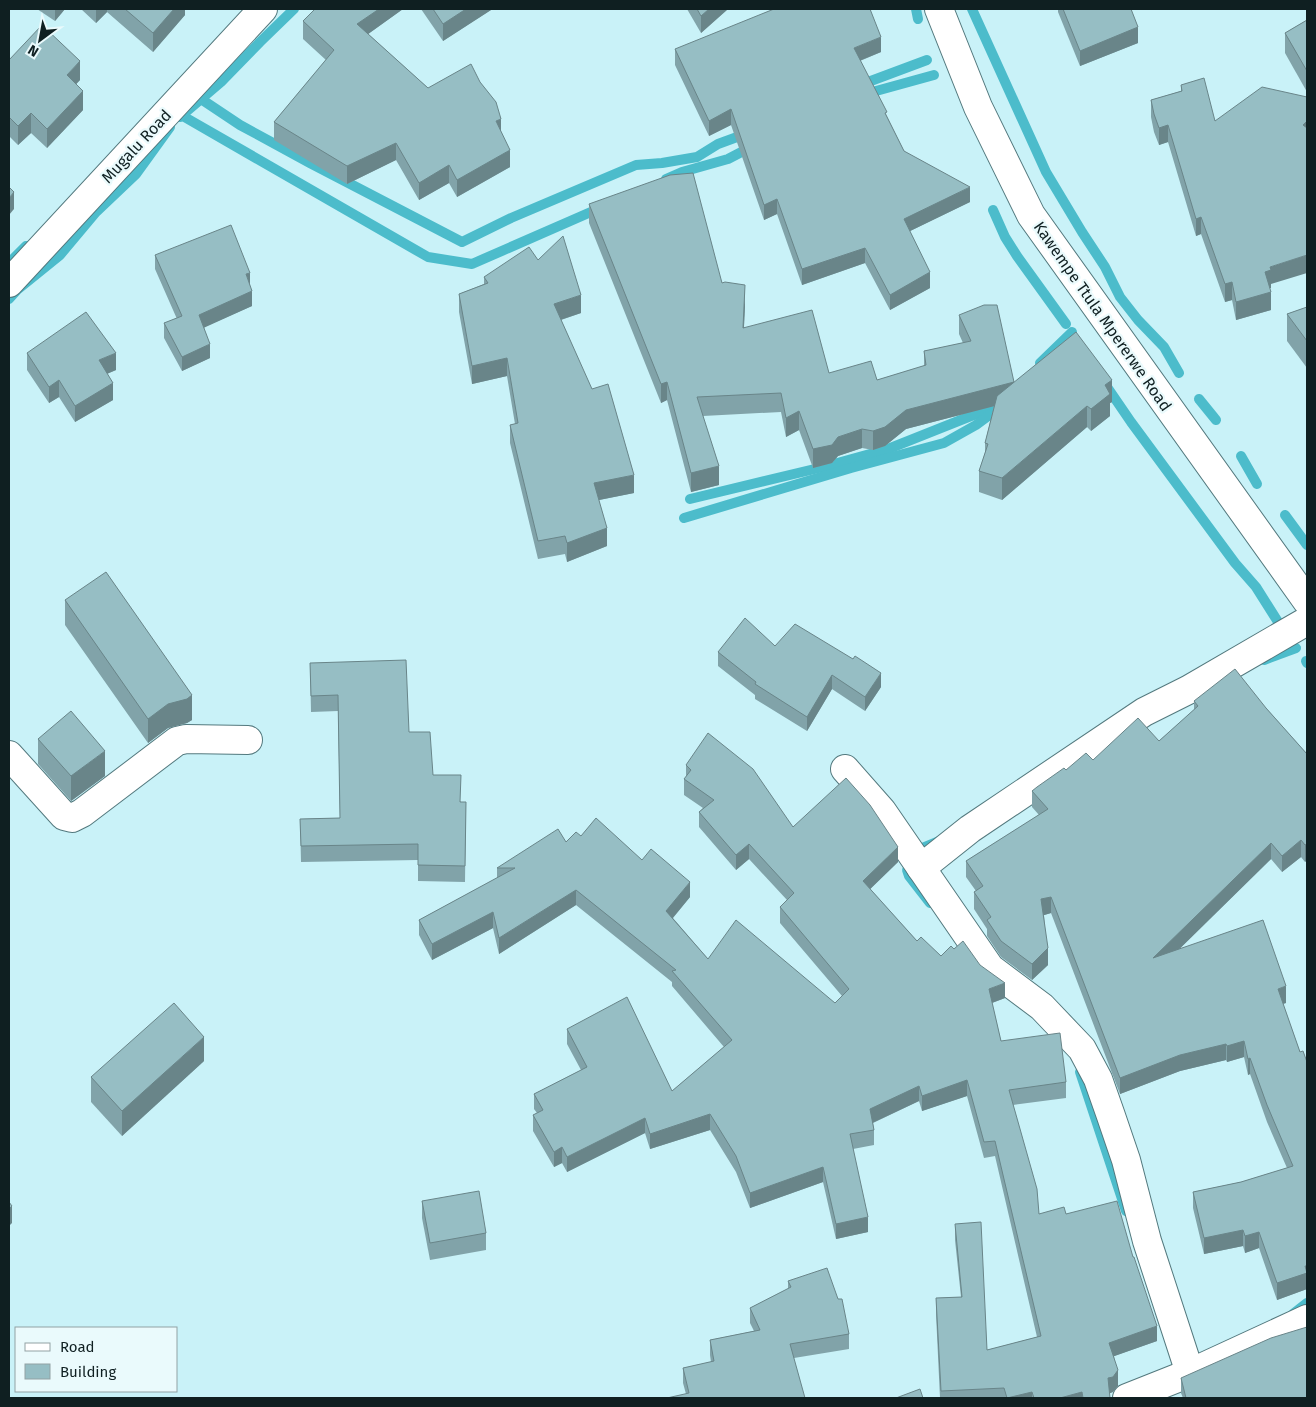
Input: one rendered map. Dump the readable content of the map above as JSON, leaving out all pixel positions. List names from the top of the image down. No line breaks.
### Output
{"streets":{"street":["Mugalu Road","Kawempe Ttula Mpererwe Road"]},"legend":["Road","Building"],"north":"bottom left"}
